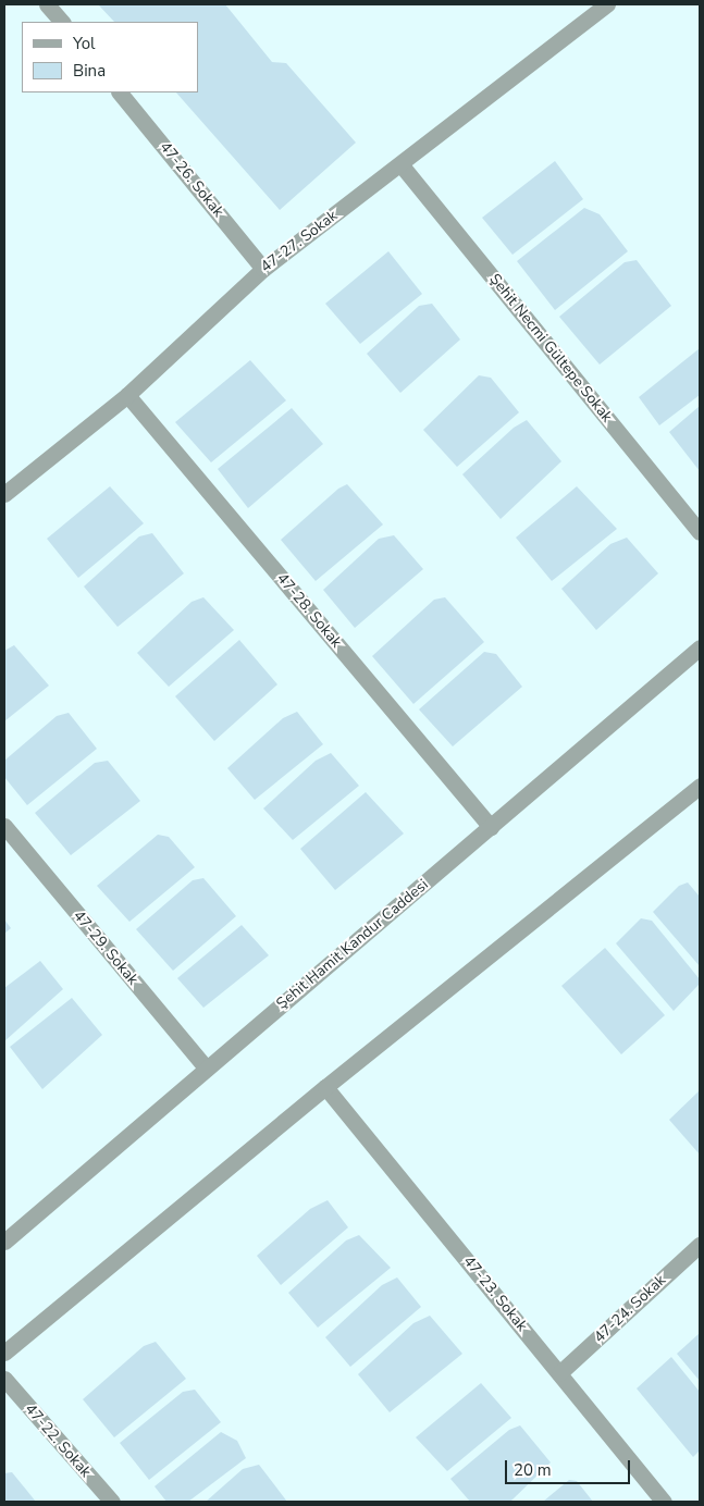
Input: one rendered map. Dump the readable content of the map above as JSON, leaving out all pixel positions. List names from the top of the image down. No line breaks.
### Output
{"streets":{"street":["47-26. Sokak","47-27. Sokak","Şehit Necmi Gültepe Sokak","47-28. Sokak","Şehit Hamit Kandur Caddesi","47-29. Sokak","47-23. Sokak","47-24. Sokak","47-22. Sokak"]},"crossings":[["47-26. Sokak","47-27. Sokak"],["47-27. Sokak","Şehit Necmi Gültepe Sokak"],["47-27. Sokak","47-28. Sokak"],["47-28. Sokak","Şehit Hamit Kandur Caddesi"],["Şehit Hamit Kandur Caddesi","47-29. Sokak"],["47-23. Sokak","47-24. Sokak"]],"legend":["Yol","Bina"],"scale_bar":"20 m"}
